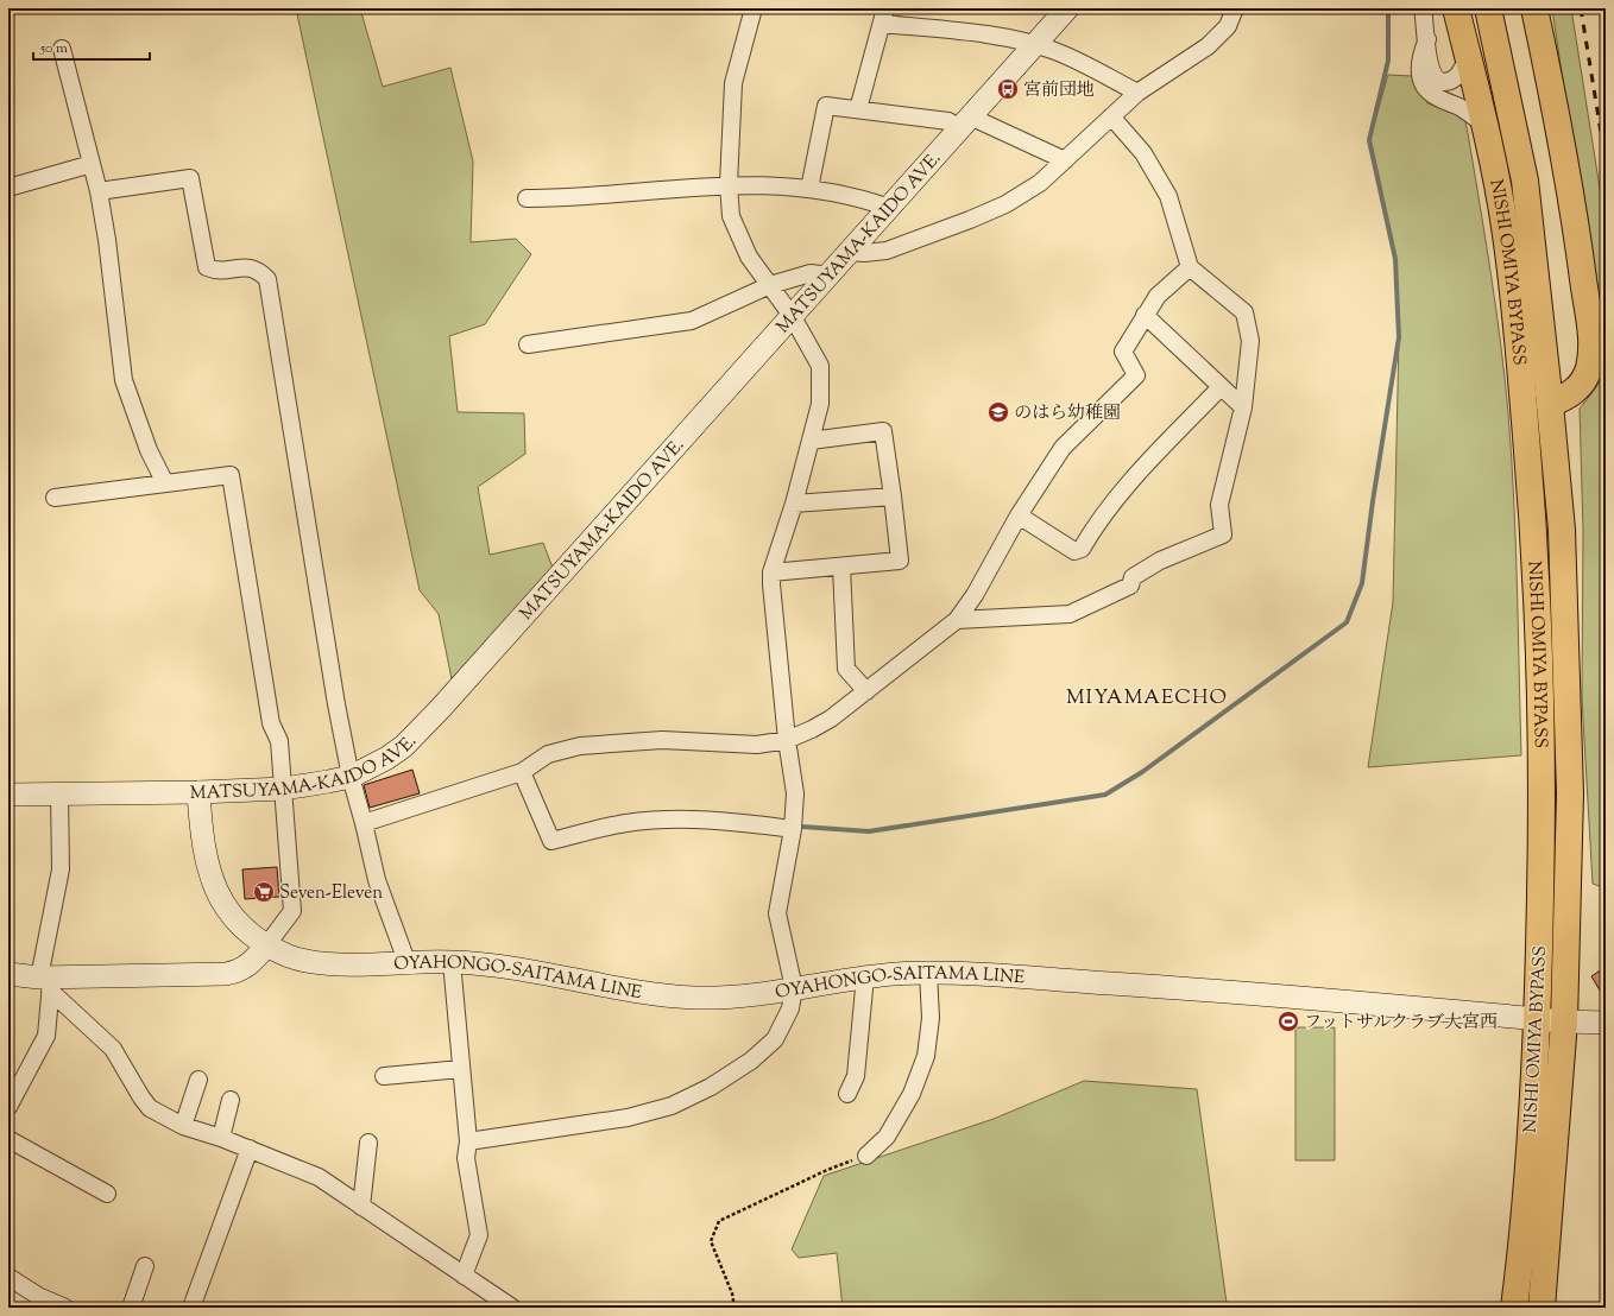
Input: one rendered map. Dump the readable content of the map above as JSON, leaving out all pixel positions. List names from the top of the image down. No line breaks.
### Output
{"streets":{"highway":["NISHI OMIYA BYPASS"],"main road":["MATSUYAMA-KAIDO AVE.","OYAHONGO-SAITAMA LINE"]},"crossings":[["MATSUYAMA-KAIDO AVE.","OYAHONGO-SAITAMA LINE"],["NISHI OMIYA BYPASS","OYAHONGO-SAITAMA LINE"]],"districts":["MIYAMAECHO"],"places":{"bus stop":["宮前団地"],"school or university":["のはら幼稚園"],"supermarket":["Seven-Eleven"],"sports":["フットサルクラブ大宮西"]},"scale_bar":"50 m"}
